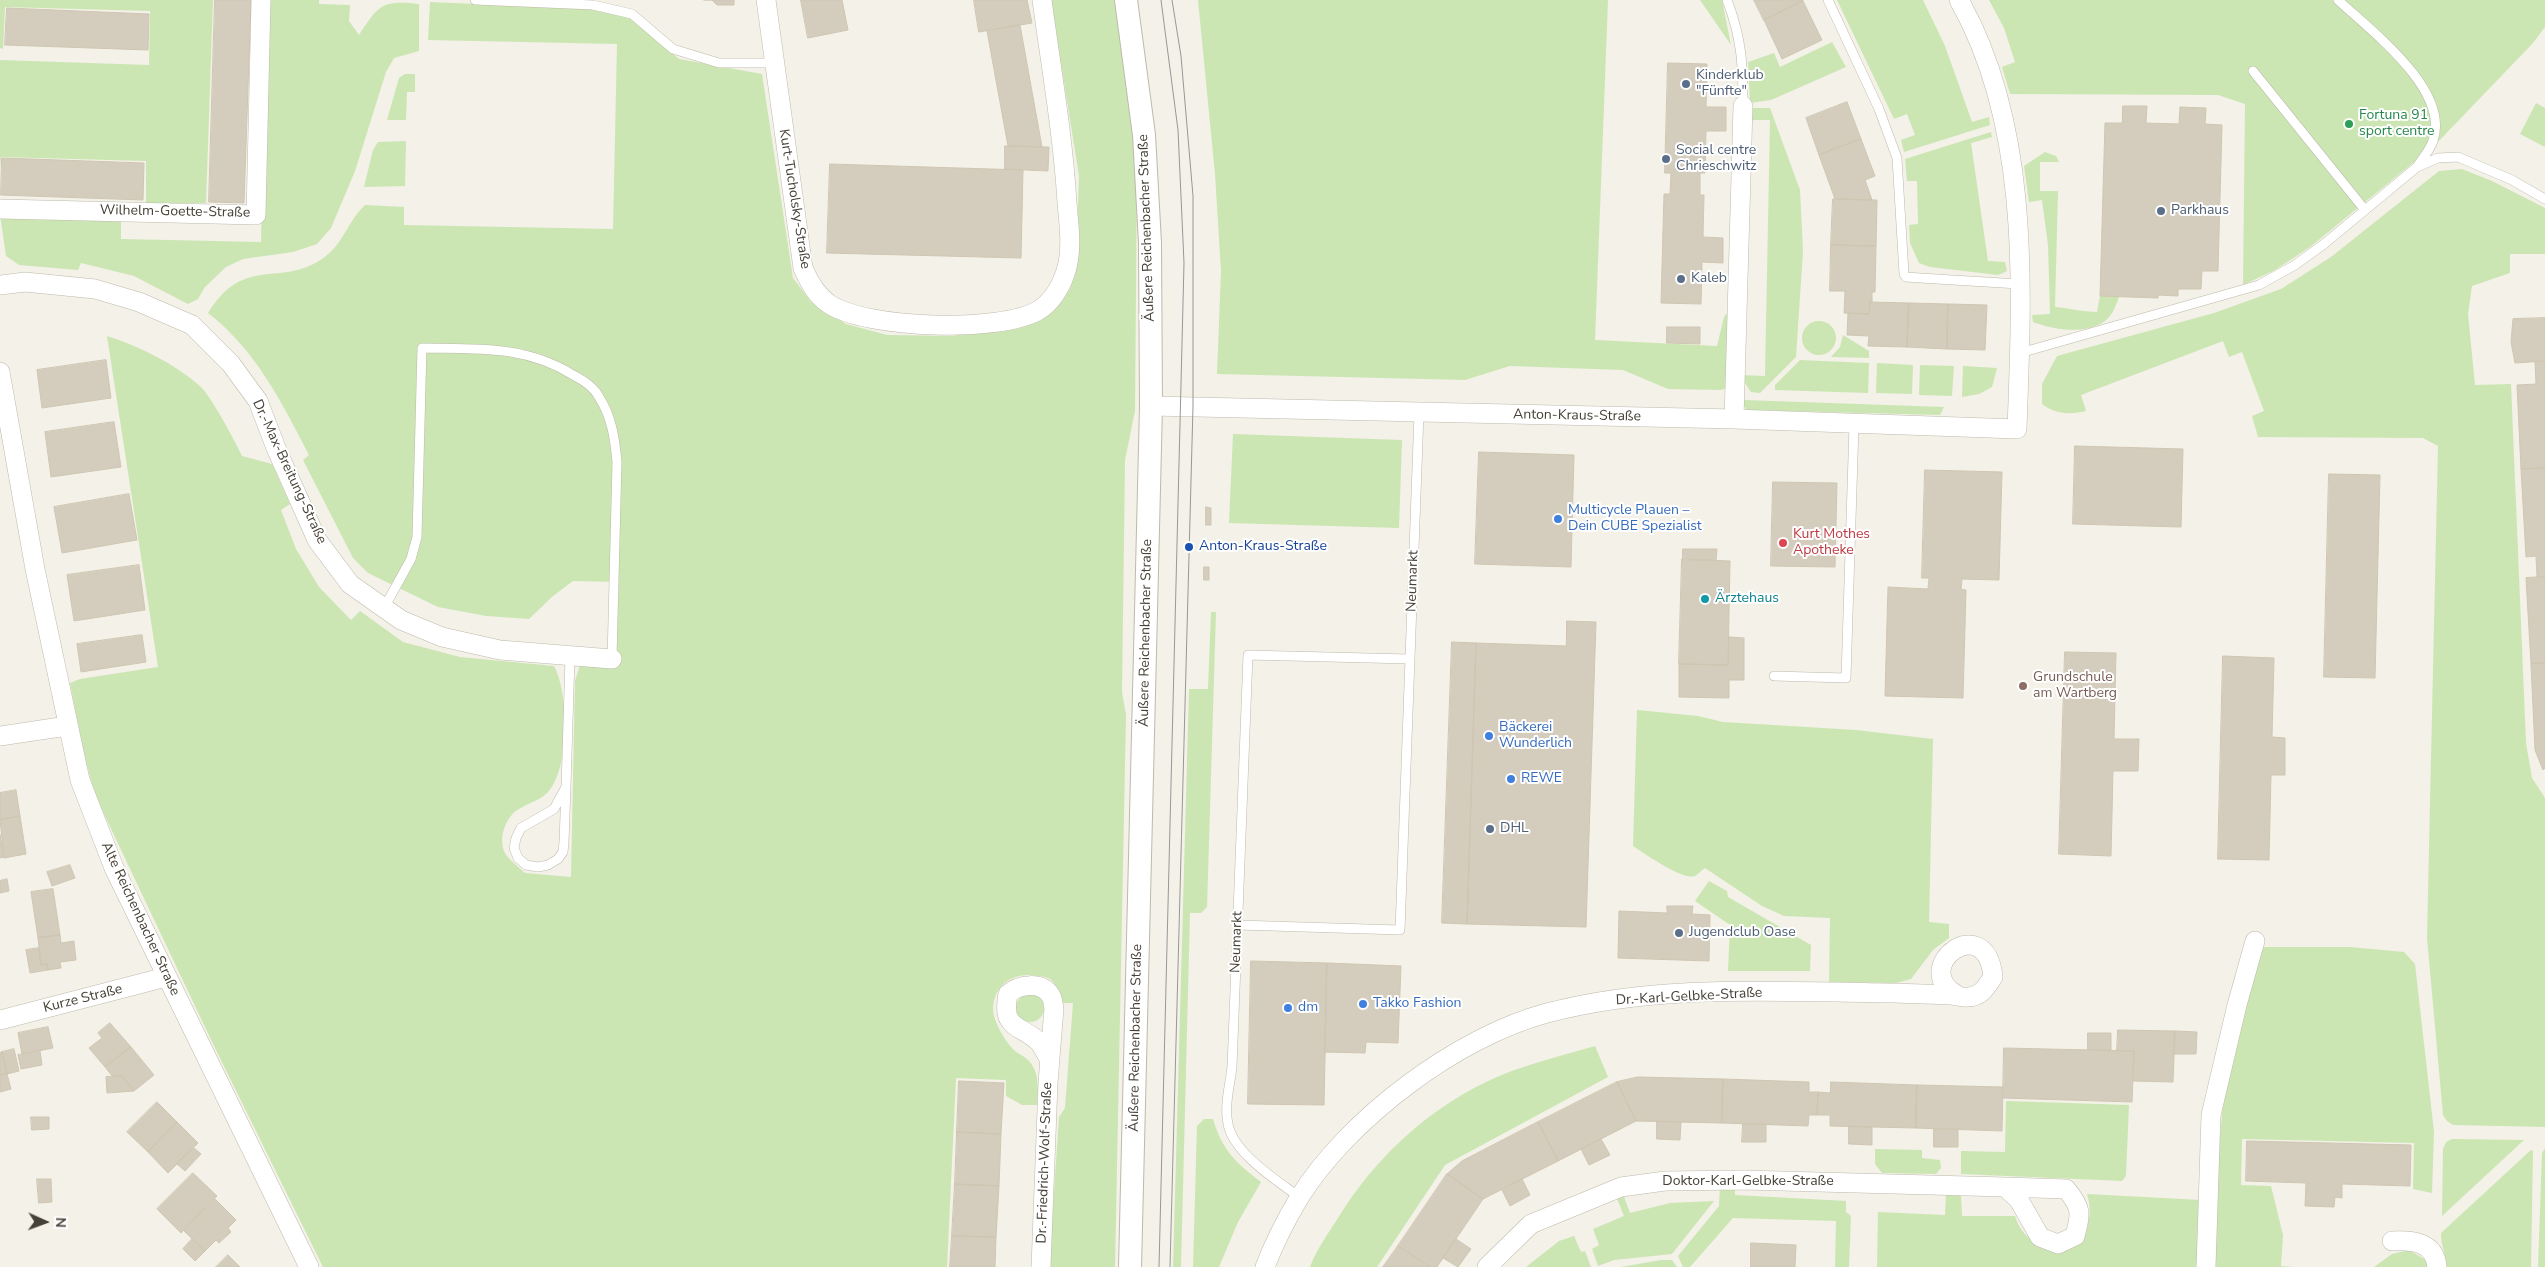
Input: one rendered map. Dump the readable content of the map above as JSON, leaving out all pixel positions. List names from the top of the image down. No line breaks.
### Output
{"streets":{"street":["Kurt-Tucholsky-Straße","Wilhelm-Goette-Straße","Äußere Reichenbacher Straße","Anton-Kraus-Straße","Dr.-Max-Breitung-Straße","Alte Reichenbacher Straße","Dr.-Karl-Gelbke-Straße","Kurze Straße","Dr.-Friedrich-Wolf-Straße","Doktor-Karl-Gelbke-Straße"],"lane":["Neumarkt"]},"crossings":[["Äußere Reichenbacher Straße","Anton-Kraus-Straße"],["Anton-Kraus-Straße","Neumarkt"],["Neumarkt","Dr.-Karl-Gelbke-Straße"],["Alte Reichenbacher Straße","Kurze Straße"]],"places":["Kinderklub \"Fünfte\"","Fortuna 91 sport centre","Social centre Chrieschwitz","Parkhaus","Kaleb","Multicycle Plauen – Dein CUBE Spezialist","Kurt Mothes Apotheke","Anton-Kraus-Straße","Ärztehaus","Grundschule am Wartberg","Bäckerei Wunderlich","REWE","DHL","Jugendclub Oase","Takko Fashion","dm"],"north":"right"}
